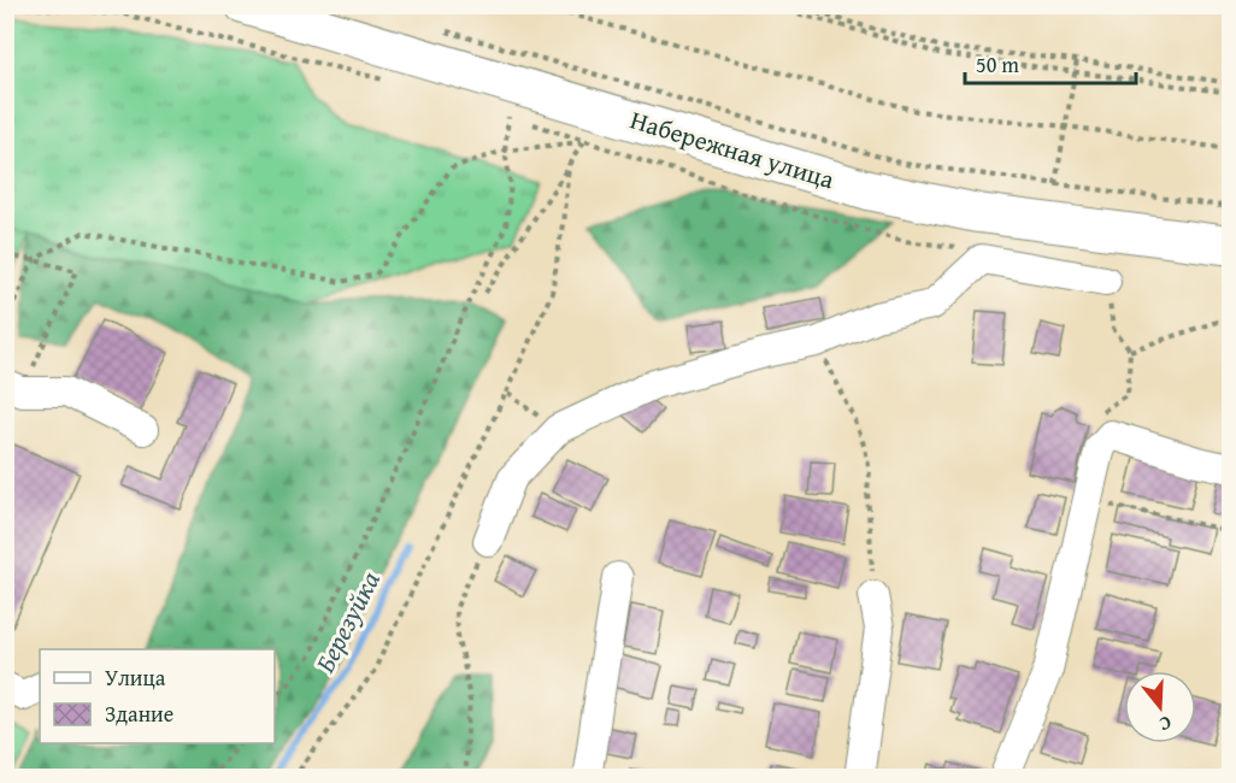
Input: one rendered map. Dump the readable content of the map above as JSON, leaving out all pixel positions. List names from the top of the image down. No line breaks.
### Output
{"streets":{"main road":["Набережная улица"]},"water":["Березуйка"],"legend":["Улица","Здание"],"scale_bar":"50 m","north":"bottom"}
